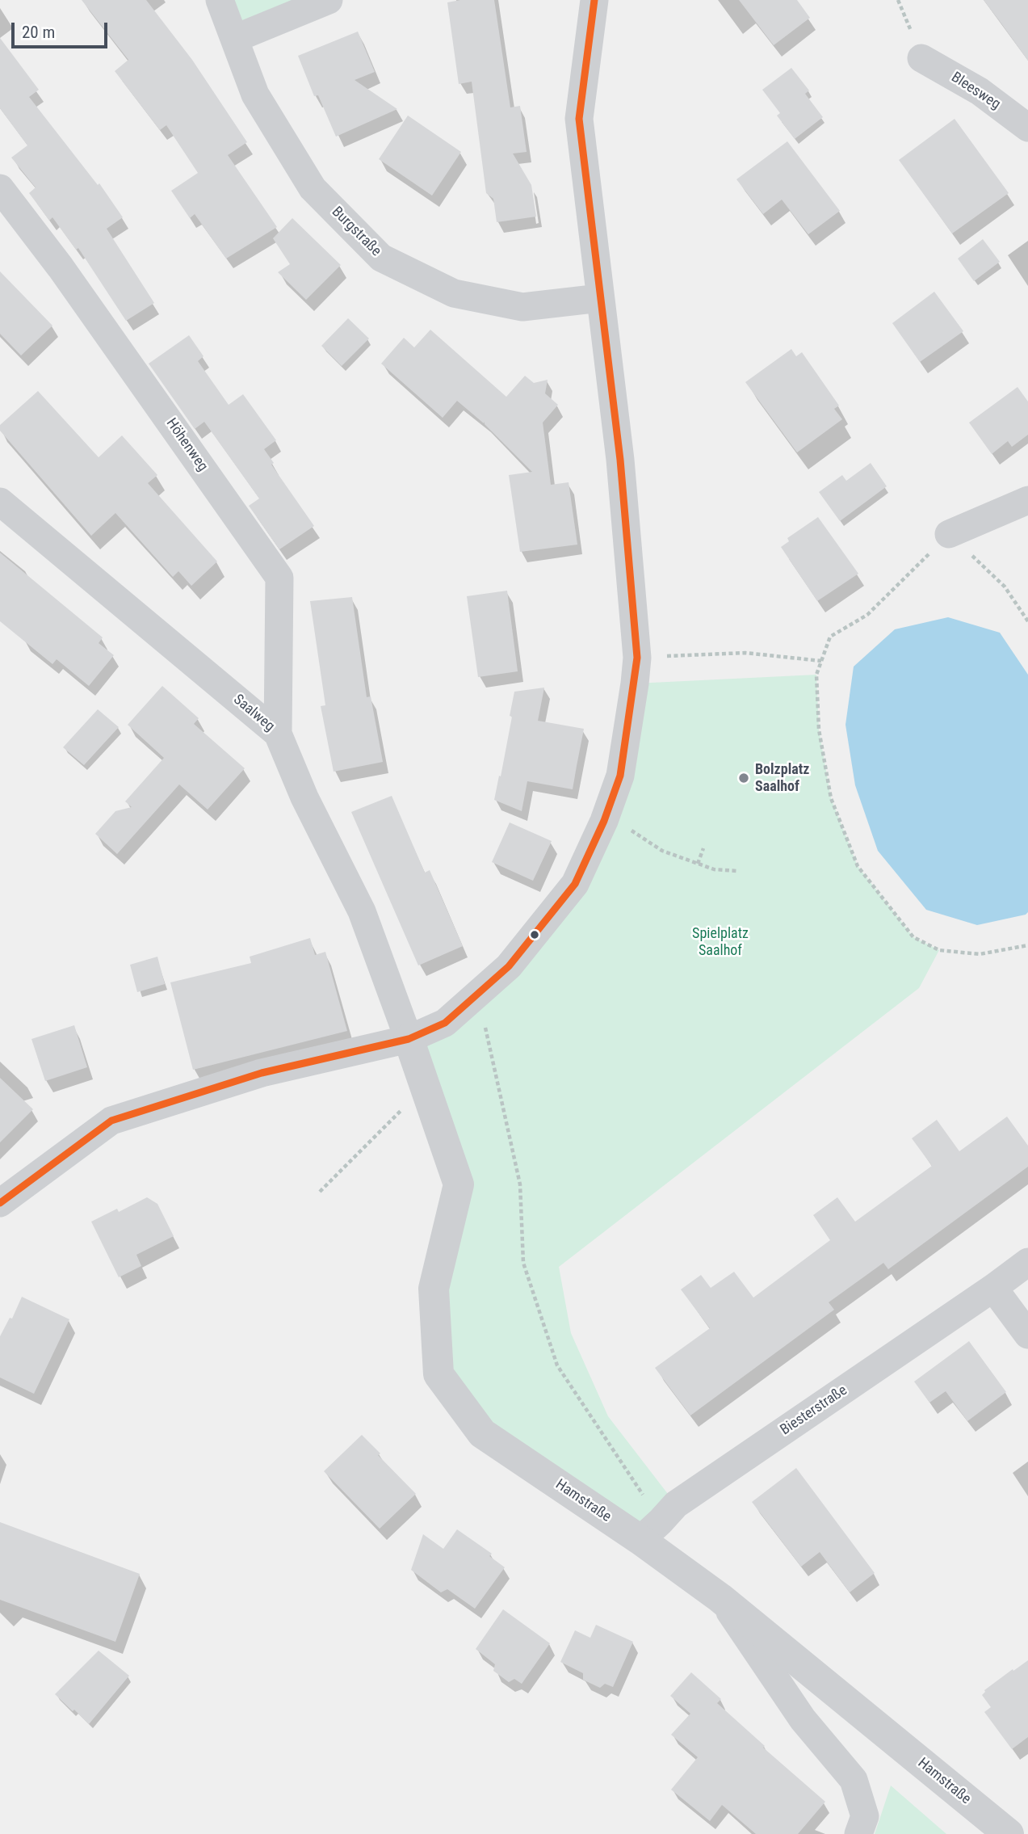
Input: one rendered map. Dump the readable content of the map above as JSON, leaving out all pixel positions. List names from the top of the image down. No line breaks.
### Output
{"streets":{"street":["Bleesweg","Burgstraße","Höhenweg","Saalweg","Biesterstraße","Hamstraße"]},"crossings":[["Höhenweg","Saalweg"],["Saalweg","Hamstraße"],["Biesterstraße","Hamstraße"]],"parks":["Spielplatz Saalhof"],"places":["Bolzplatz Saalhof"],"scale_bar":"20 m"}
